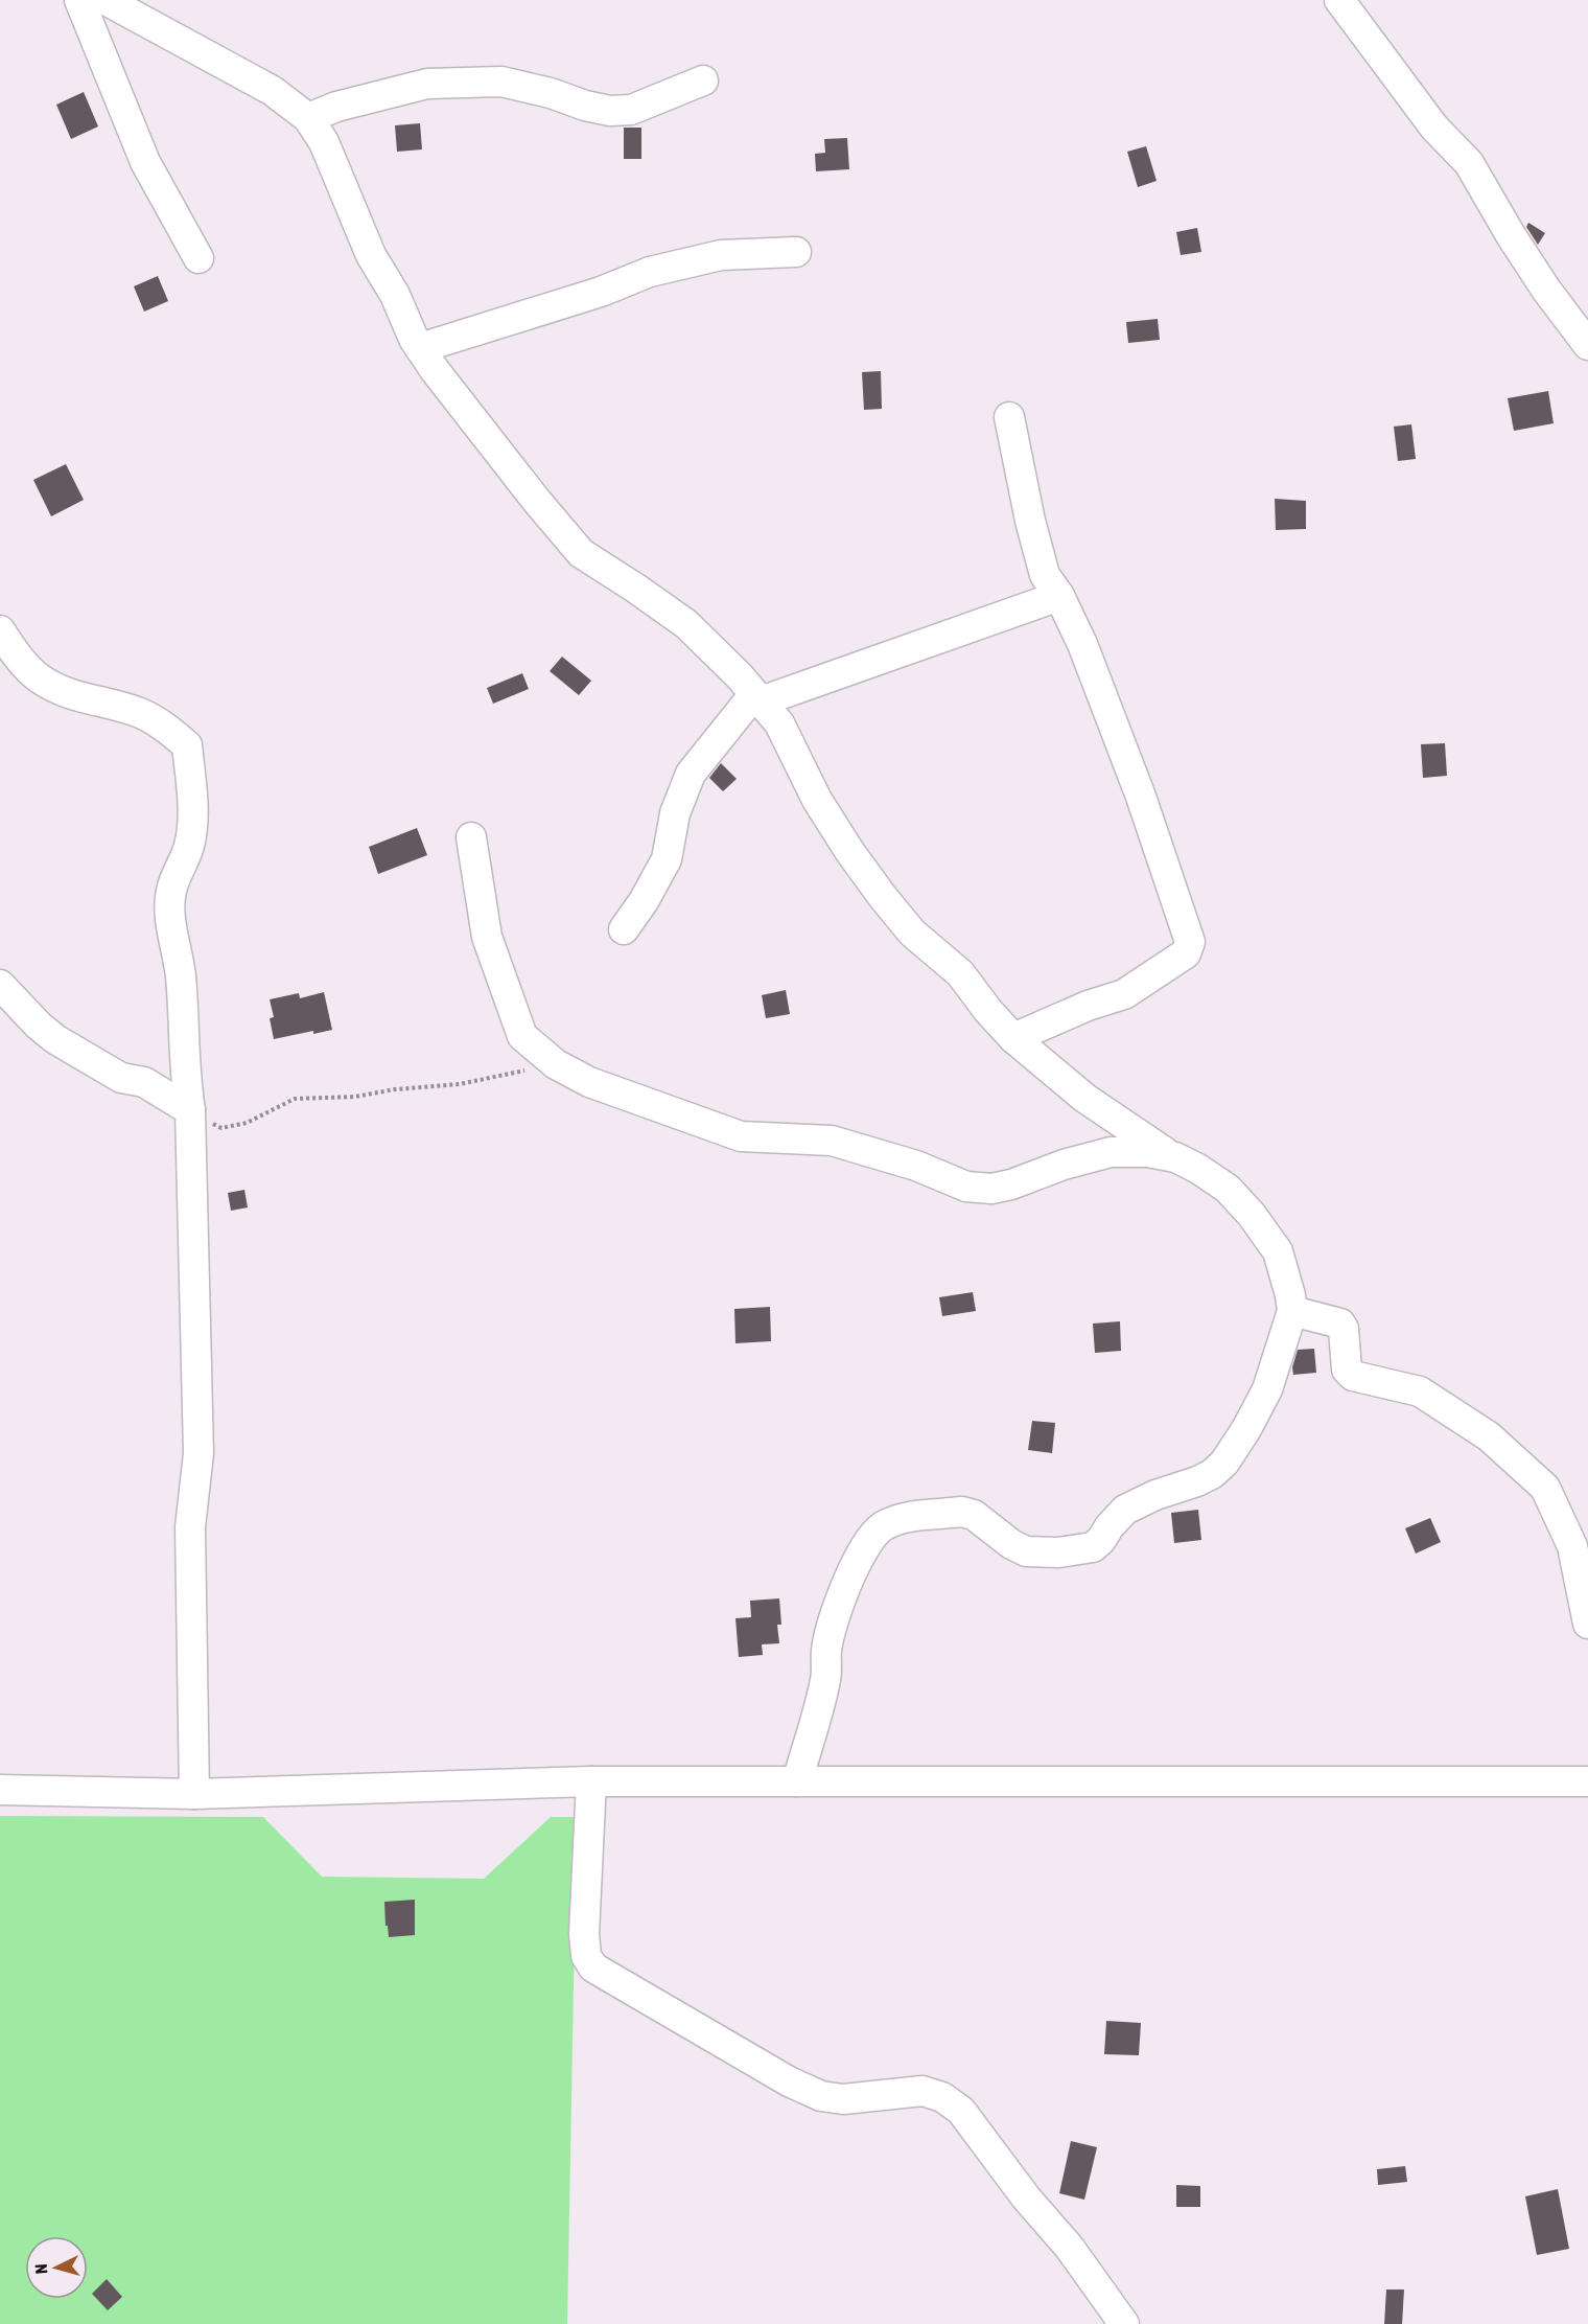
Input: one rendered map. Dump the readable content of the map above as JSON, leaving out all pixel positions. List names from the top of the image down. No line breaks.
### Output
{"north":"left"}
